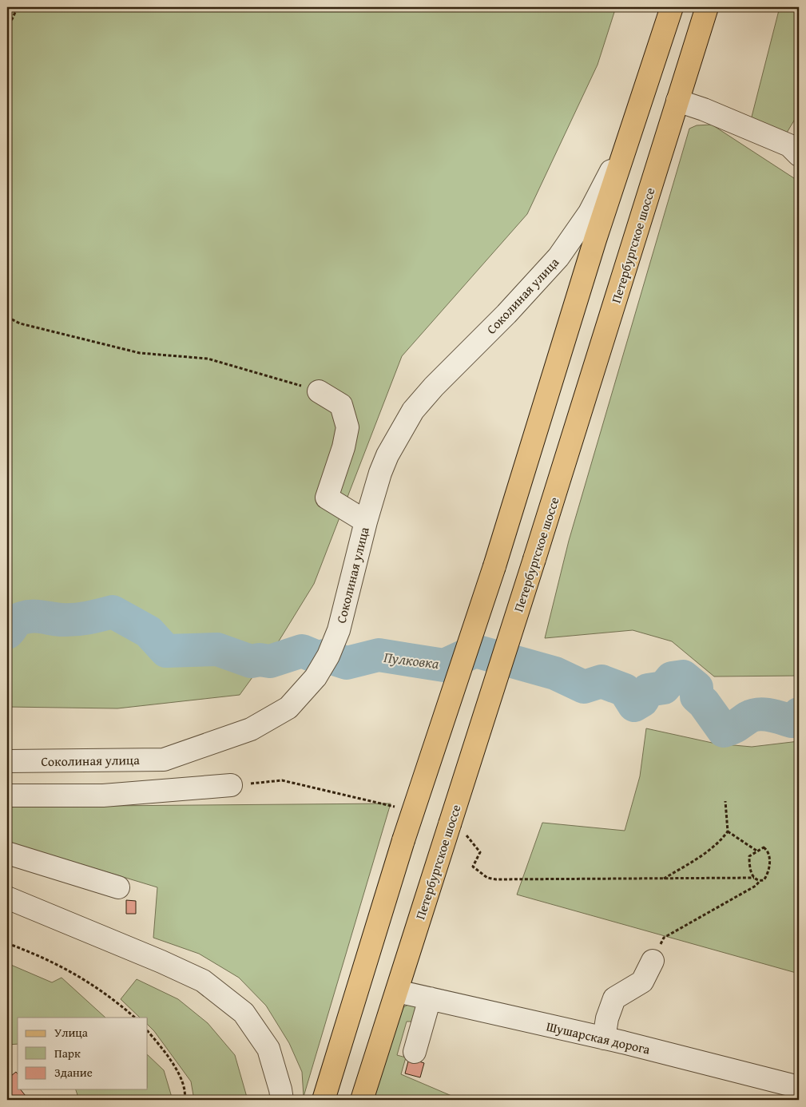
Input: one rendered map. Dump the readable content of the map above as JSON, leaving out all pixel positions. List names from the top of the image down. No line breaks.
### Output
{"streets":{"main road":["Петербургское шоссе"],"street":["Соколиная улица","Шушарская дорога"]},"crossings":[["Петербургское шоссе","Шушарская дорога"]],"water":["Пулковка"],"legend":["Улица","Парк","Здание"]}
